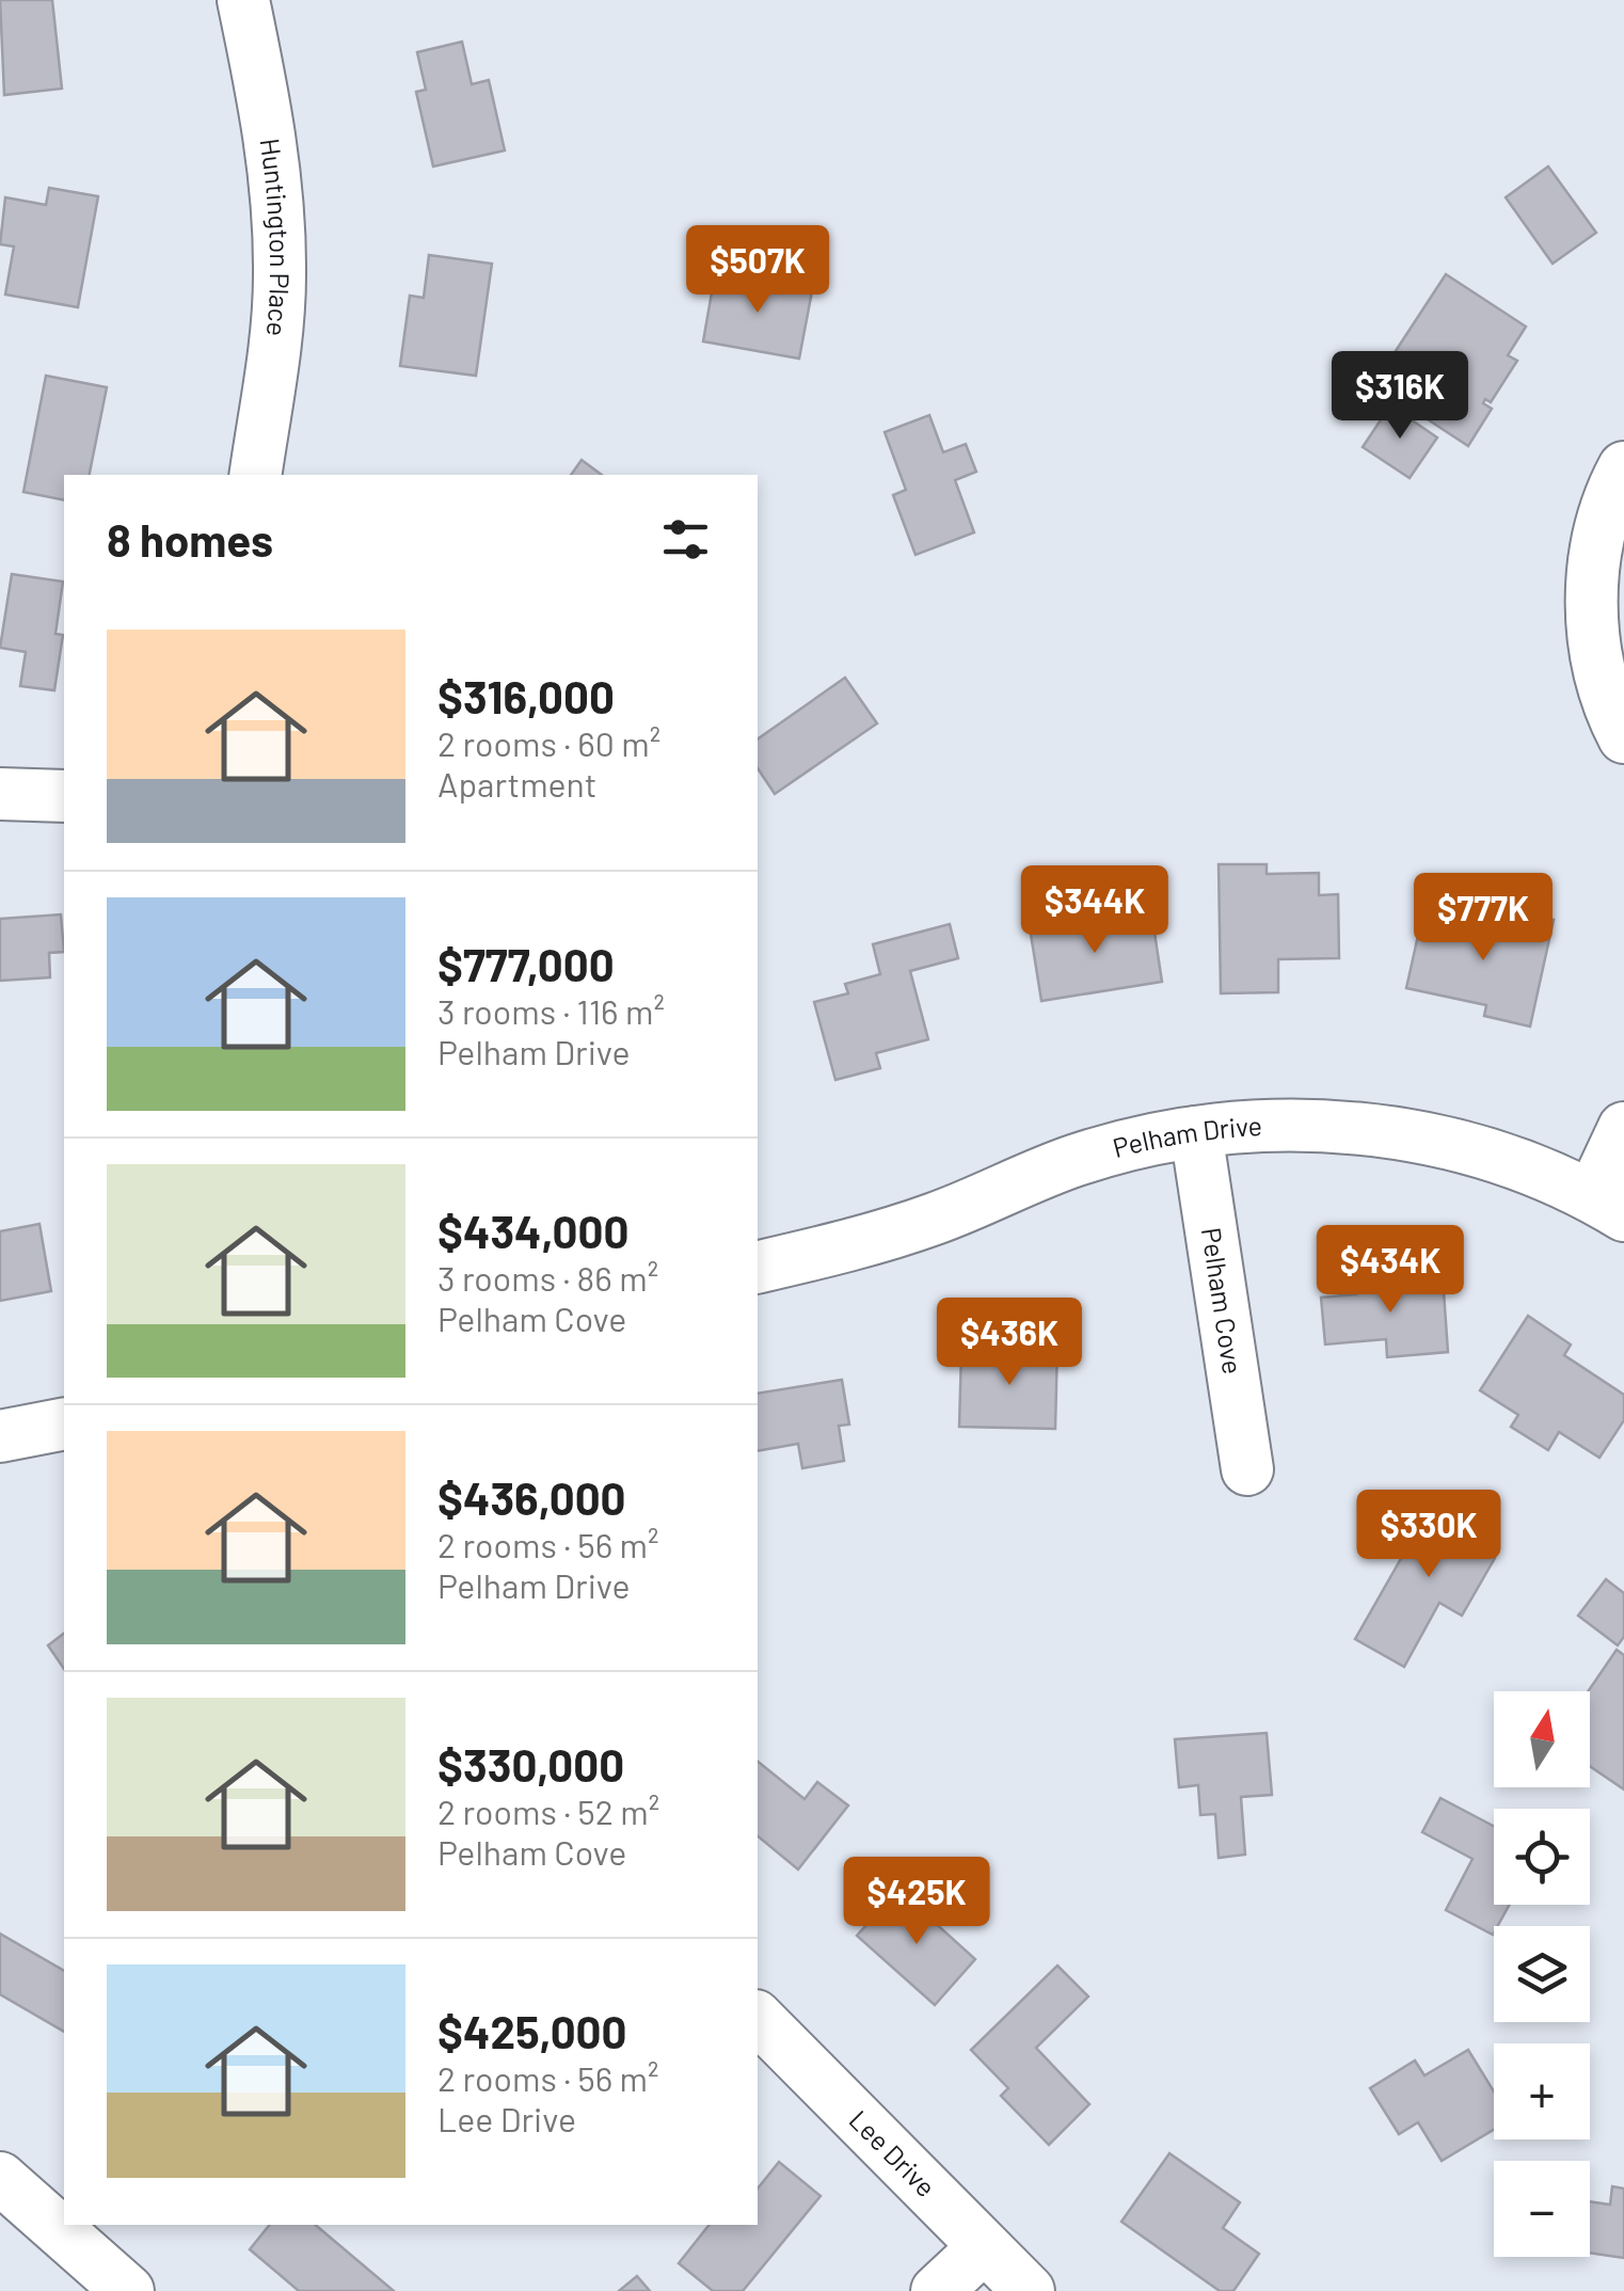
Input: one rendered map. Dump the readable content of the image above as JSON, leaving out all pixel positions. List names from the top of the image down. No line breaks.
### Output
{"streets":{"street":["Huntington Place","Pelham Drive","Pelham Cove","Lee Drive"]},"crossings":[["Pelham Drive","Pelham Cove"]],"north":"top","page":{"price":["$507K","$316K","$344K","$777K","$434K","$436K","$330K","$425K"],"heading":"8 homes","list":[{"name":"$316,000","note":"2 rooms · 60 m² · Apartment"},{"name":"$777,000","note":"3 rooms · 116 m² · Pelham Drive"},{"name":"$434,000","note":"3 rooms · 86 m² · Pelham Cove"},{"name":"$436,000","note":"2 rooms · 56 m² · Pelham Drive"},{"name":"$330,000","note":"2 rooms · 52 m² · Pelham Cove"},{"name":"$425,000","note":"2 rooms · 56 m² · Lee Drive"}],"map_buttons":["+","−"]}}
